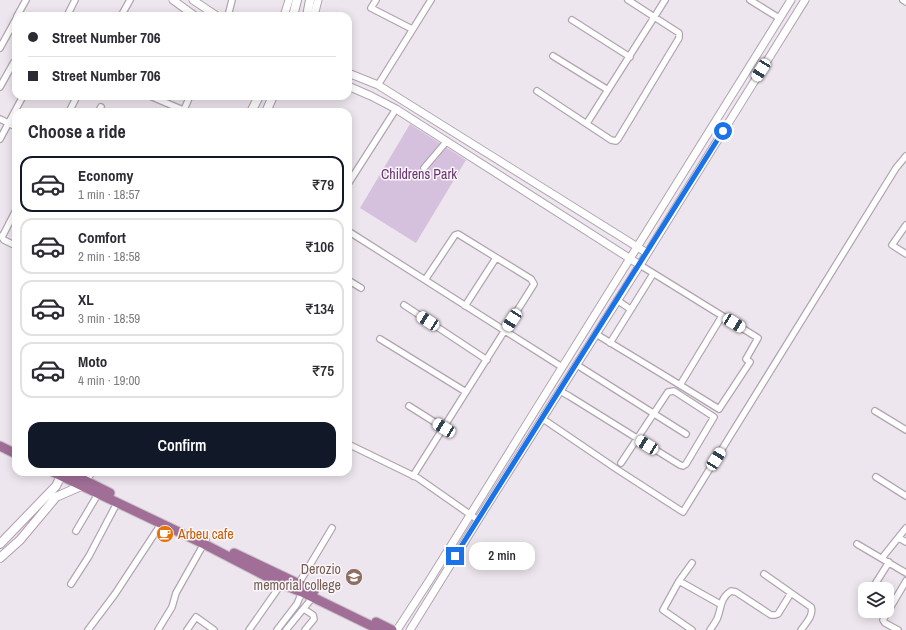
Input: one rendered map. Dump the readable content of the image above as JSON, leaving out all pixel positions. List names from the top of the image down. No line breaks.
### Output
{"parks":["Childrens Park"],"places":{"cafe":["Arbeu cafe"],"school or university":["Derozio memorial college"]},"page":{"banner":["Street Number 706","Street Number 706"],"heading":"Choose a ride","list":[{"name":"Economy","note":"1 min · 18:57","value":"₹79"},{"name":"Comfort","note":"2 min · 18:58","value":"₹106"},{"name":"XL","note":"3 min · 18:59","value":"₹134"},{"name":"Moto","note":"4 min · 19:00","value":"₹75"}],"buttons":"Confirm","bubble":"2 min"}}
